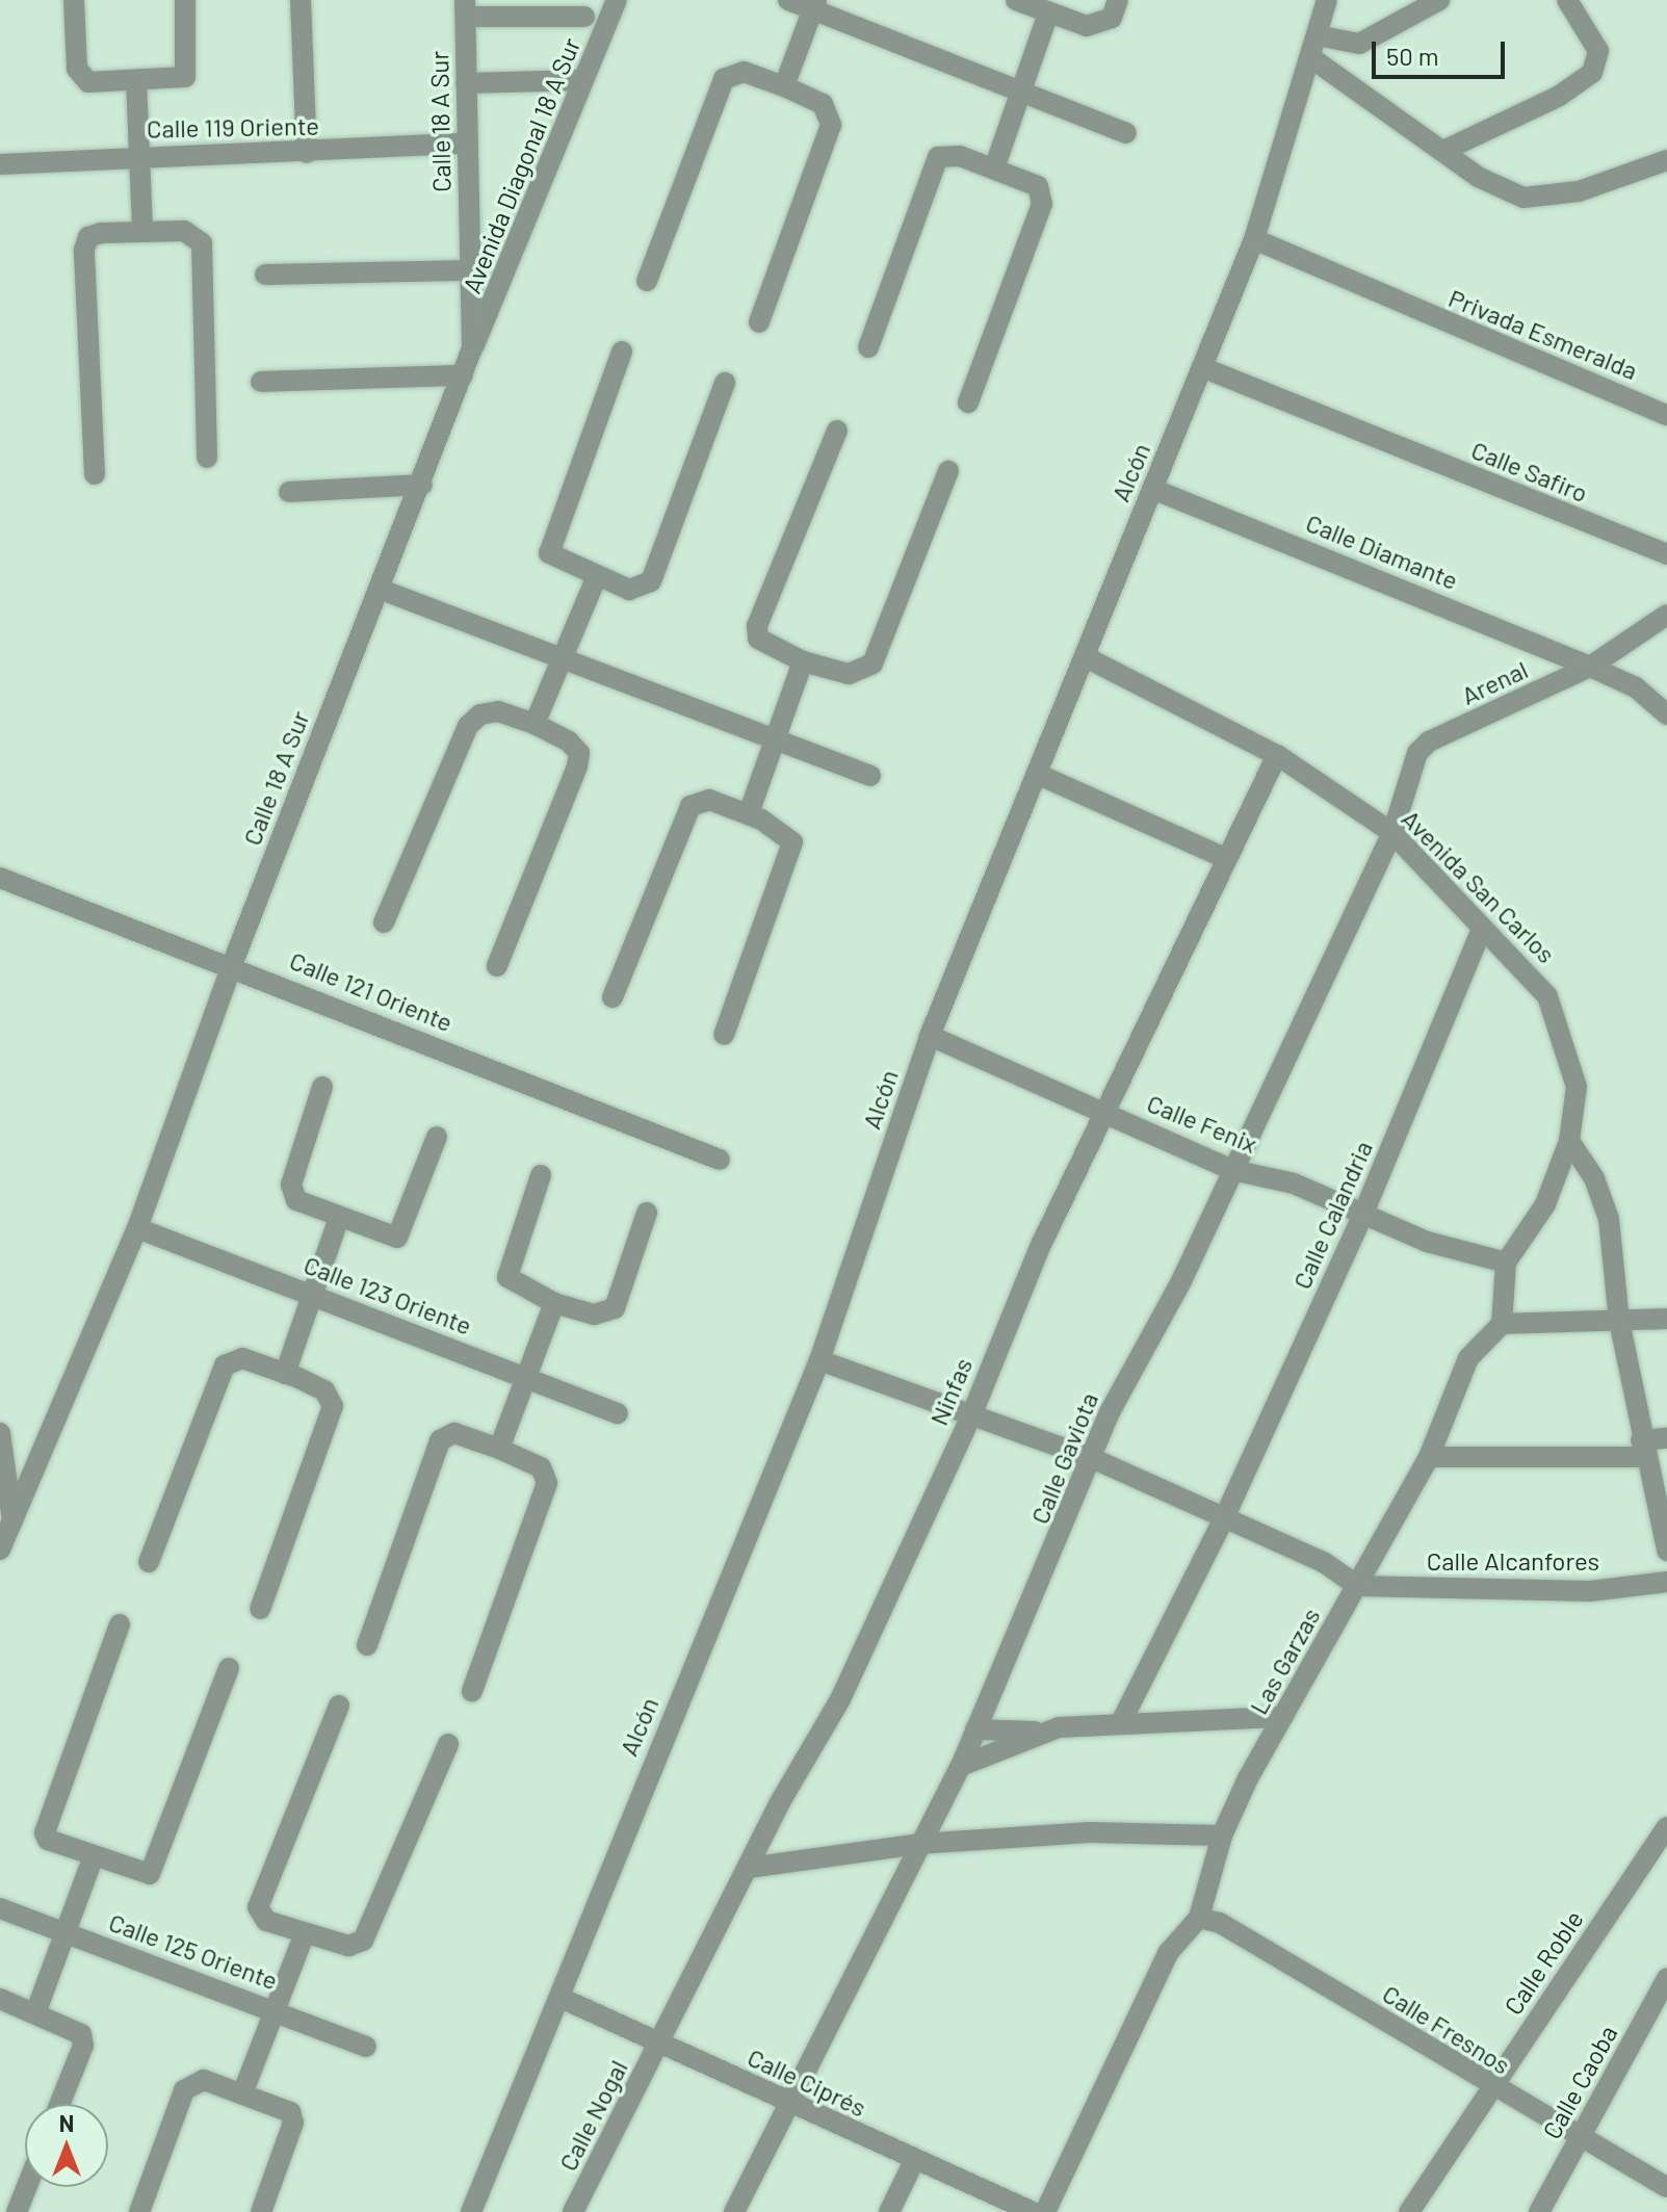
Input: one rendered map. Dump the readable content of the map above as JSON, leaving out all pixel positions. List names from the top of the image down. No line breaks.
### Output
{"streets":{"street":["Calle 18 A Sur","Calle 119 Oriente","Avenida Diagonal 18 A Sur","Privada Esmeralda","Calle Safiro","Alcón","Calle Diamante","Arenal","Avenida San Carlos","Calle 121 Oriente","Calle Fenix","Calle Calandria","Calle 123 Oriente","Ninfas","Calle Gaviota","Calle Alcanfores","Las Garzas","Calle 125 Oriente","Calle Roble","Calle Fresnos","Calle Ciprés","Calle Caoba","Calle Nogal"]},"crossings":[["Calle 18 A Sur","Calle 119 Oriente"],["Calle 18 A Sur","Avenida Diagonal 18 A Sur"],["Calle 18 A Sur","Calle 121 Oriente"],["Calle 18 A Sur","Calle 123 Oriente"],["Privada Esmeralda","Alcón"],["Calle Safiro","Alcón"],["Alcón","Calle Diamante"],["Alcón","Avenida San Carlos"],["Alcón","Calle Fenix"],["Alcón","Calle Ciprés"],["Calle Diamante","Arenal"],["Arenal","Avenida San Carlos"],["Arenal","Calle Gaviota"],["Avenida San Carlos","Calle Calandria"],["Avenida San Carlos","Ninfas"],["Avenida San Carlos","Calle Gaviota"],["Calle Fenix","Calle Calandria"],["Calle Fenix","Ninfas"],["Calle Fenix","Calle Gaviota"],["Ninfas","Calle Ciprés"],["Ninfas","Calle Nogal"],["Calle Gaviota","Calle Ciprés"],["Calle Alcanfores","Las Garzas"],["Las Garzas","Calle Fresnos"],["Calle Roble","Calle Fresnos"],["Calle Fresnos","Calle Caoba"],["Calle Ciprés","Calle Nogal"]],"scale_bar":"50 m","north":"top"}
